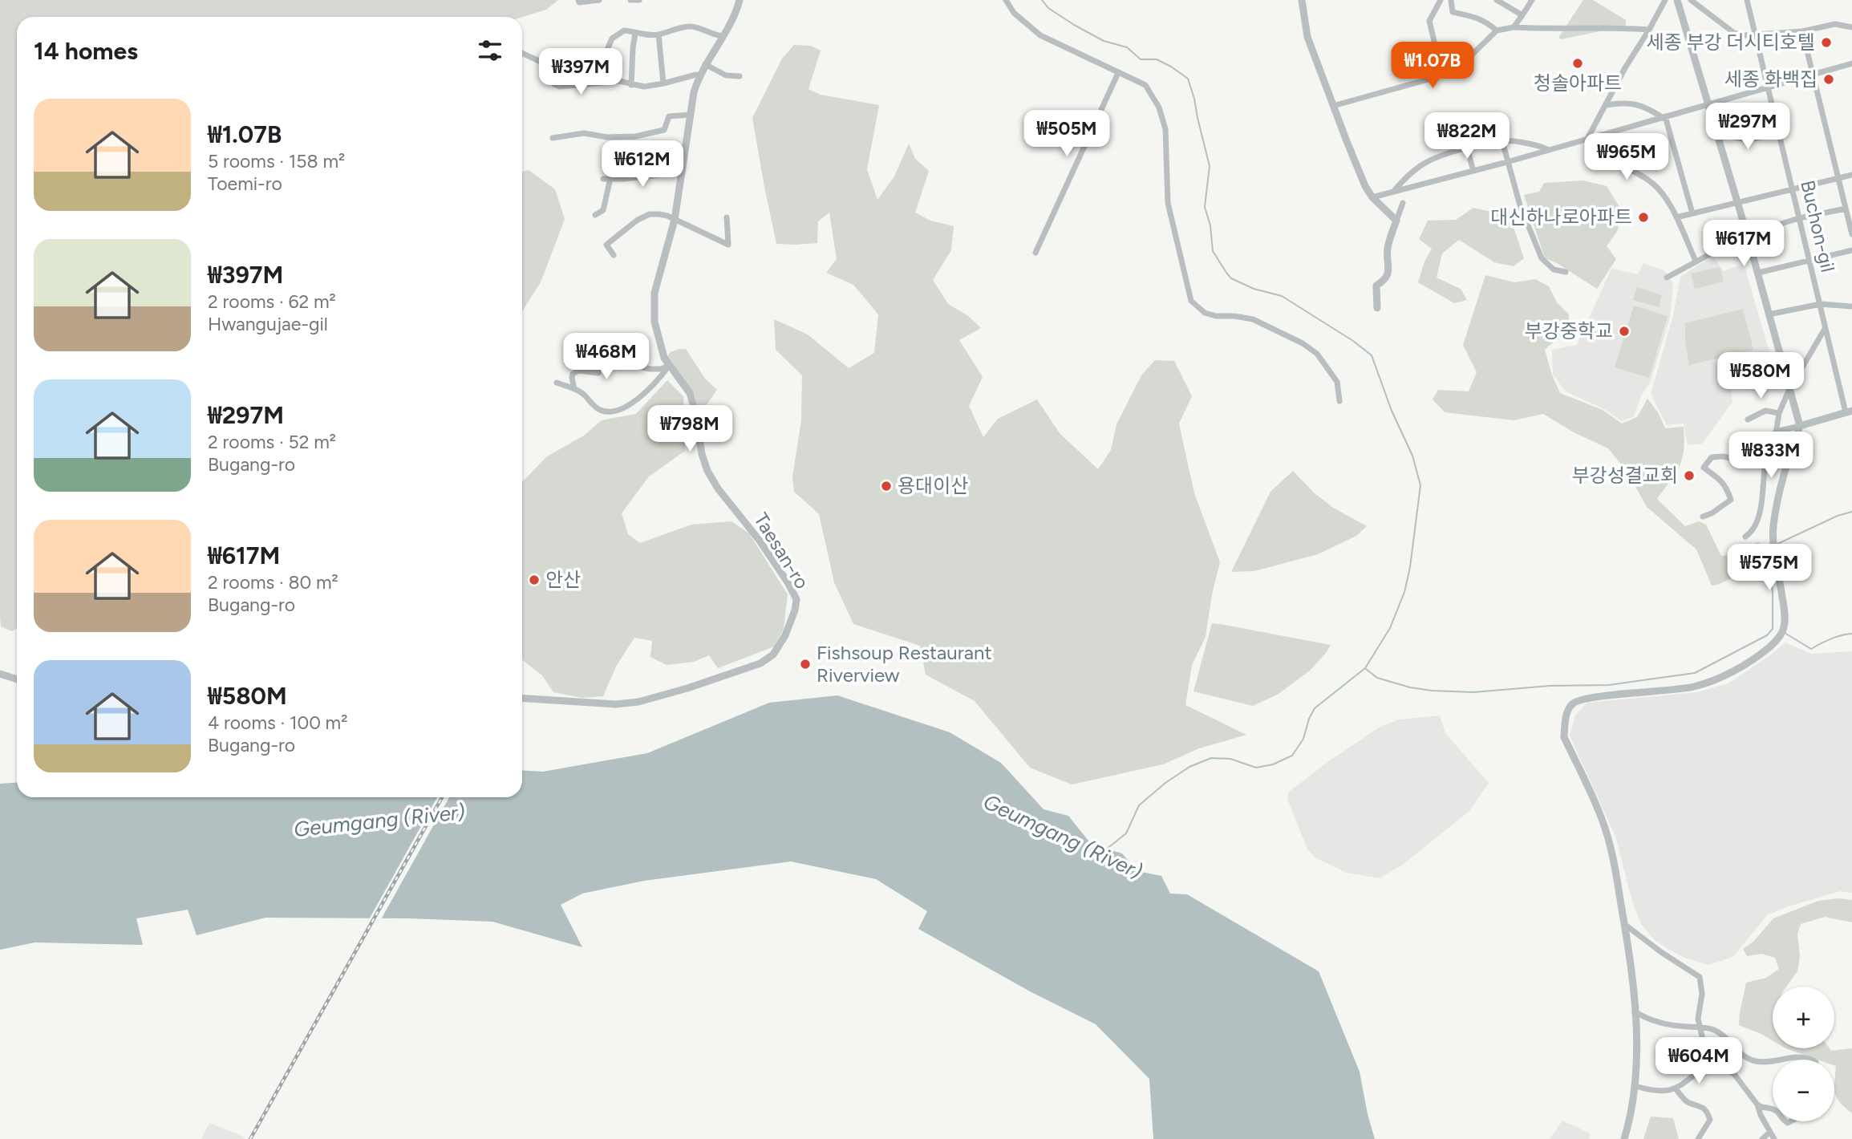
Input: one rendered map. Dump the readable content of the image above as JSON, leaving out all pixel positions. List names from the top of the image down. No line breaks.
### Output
{"streets":{"street":["Buchon-gil","Taesan-ro"]},"water":["Geumgang (River)"],"places":["세종 부강 더시티호텔","청솔아파트","세종 화백집","대신하나로아파트","부강중학교","부강성결교회","용대이산","안산","Fishsoup Restaurant Riverview"],"page":{"heading":"14 homes","price":["₩1.07B","₩397M","₩297M","₩505M","₩822M","₩965M","₩612M","₩617M","₩468M","₩580M","₩798M","₩833M","₩575M","₩604M"],"list":[{"name":"₩1.07B","note":"5 rooms · 158 m² · Toemi-ro"},{"name":"₩397M","note":"2 rooms · 62 m² · Hwangujae-gil"},{"name":"₩297M","note":"2 rooms · 52 m² · Bugang-ro"},{"name":"₩617M","note":"2 rooms · 80 m² · Bugang-ro"},{"name":"₩580M","note":"4 rooms · 100 m² · Bugang-ro"}],"map_buttons":["+","−"]}}
